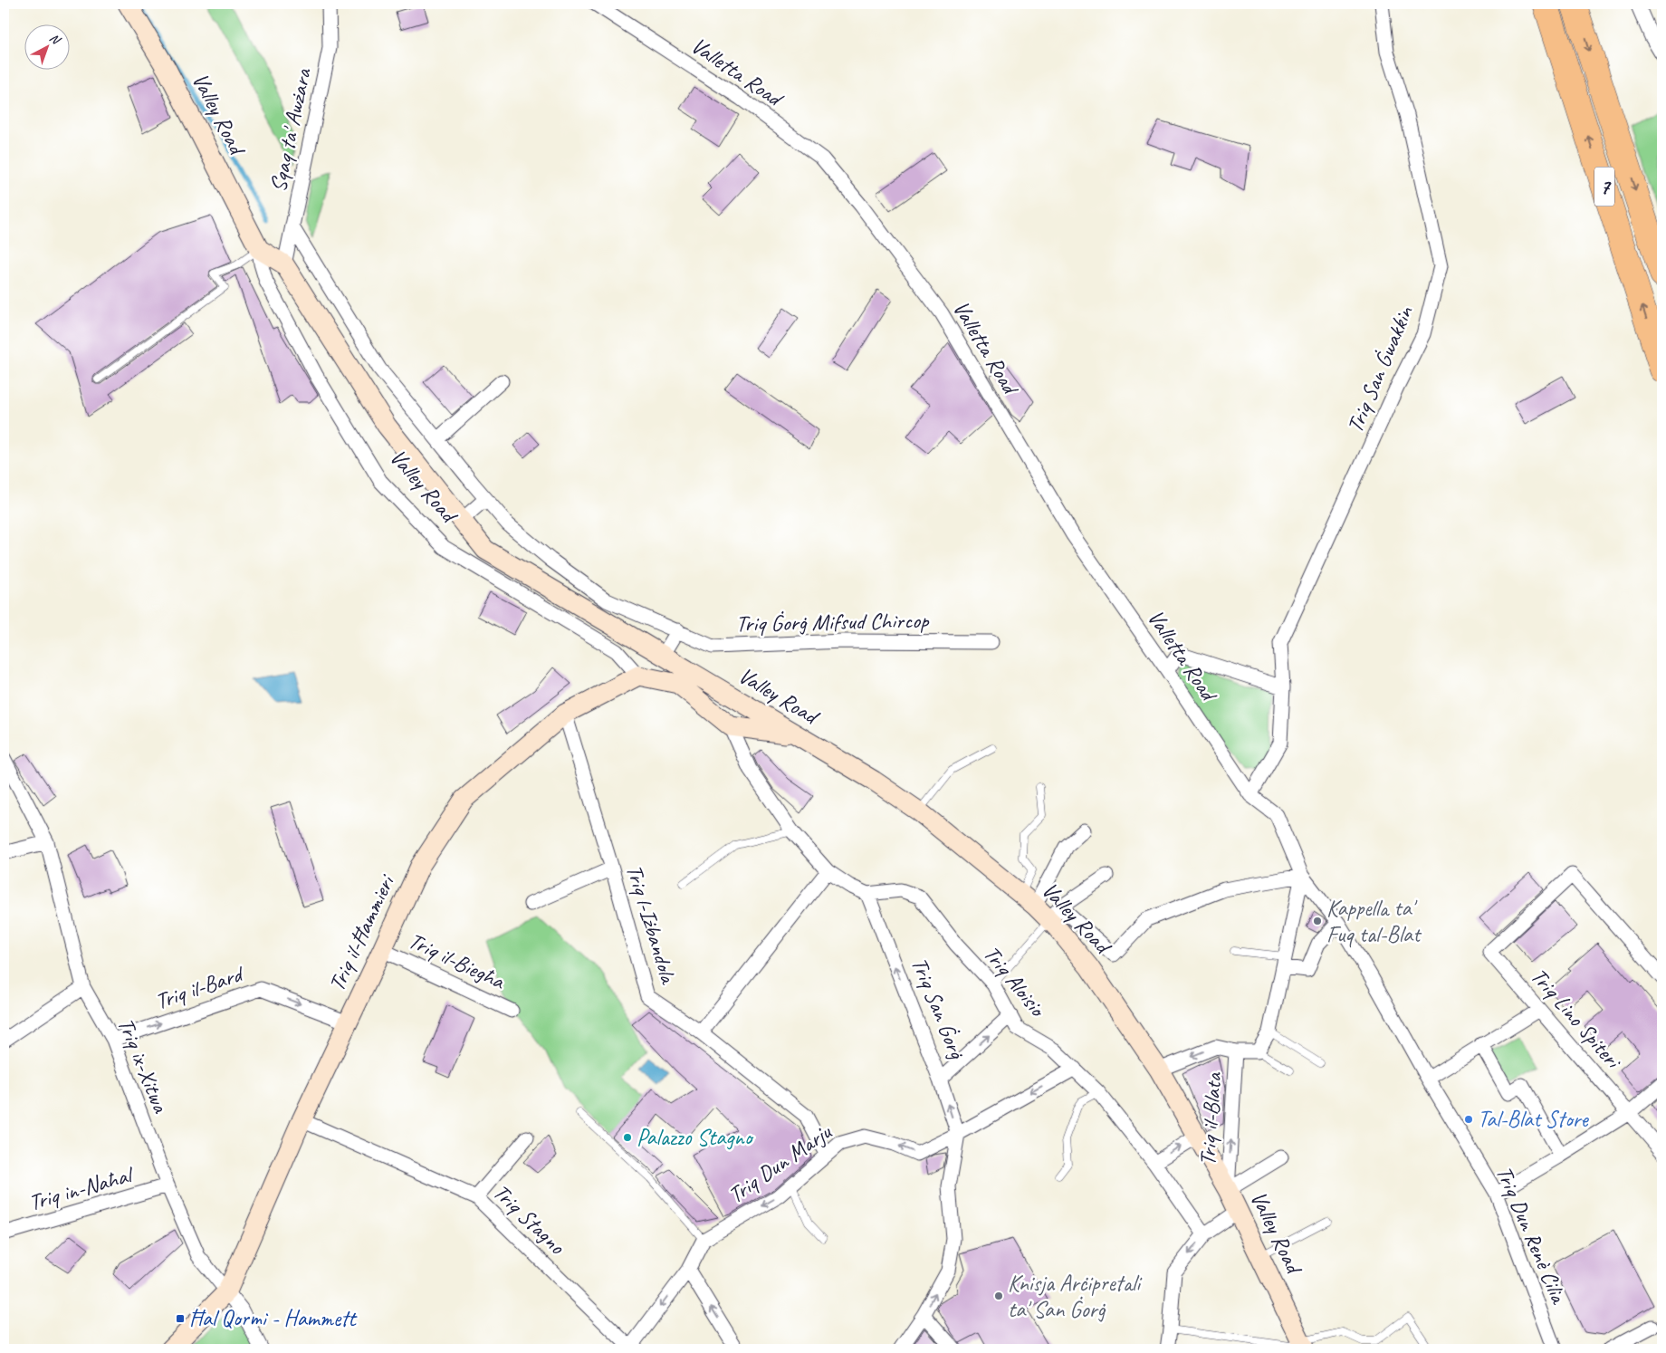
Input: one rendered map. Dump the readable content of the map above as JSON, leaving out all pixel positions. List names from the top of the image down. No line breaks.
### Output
{"streets":{"highway":["7"],"street":["Valletta Road","Valley Road","Sqaq ta' Awżara","Triq San Ġwakkin","Triq Ġorġ Mifsud Chircop","Triq l-Iżbandola","Triq il-Ħammieri","Triq il-Biegħa","Triq Aloisio","Triq il-Bard","Triq San Ġorġ","Triq Lino Spiteri","Triq ix-Xitwa","Triq il-Blata","Triq Dun Marju","Triq in-Naħal","Triq Stagno","Triq Dun Renè Cilia"]},"crossings":[["Valletta Road","Triq San Ġwakkin"],["Valletta Road","Triq Dun Renè Cilia"],["Valley Road","Sqaq ta' Awżara"],["Valley Road","Triq Ġorġ Mifsud Chircop"],["Valley Road","Triq il-Ħammieri"],["Valley Road","Triq il-Blata"],["Triq San Ġwakkin","Triq Dun Renè Cilia"],["Triq l-Iżbandola","Triq il-Ħammieri"],["Triq l-Iżbandola","Triq Dun Marju"],["Triq il-Ħammieri","Triq il-Biegħa"],["Triq il-Ħammieri","Triq il-Bard"],["Triq il-Ħammieri","Triq ix-Xitwa"],["Triq il-Ħammieri","Triq Stagno"],["Triq Aloisio","Triq San Ġorġ"],["Triq Aloisio","Triq Dun Marju"],["Triq il-Bard","Triq ix-Xitwa"],["Triq San Ġorġ","Triq Dun Marju"],["Triq ix-Xitwa","Triq in-Naħal"]],"one_way":["Triq il-Bard","Triq San Ġorġ","Triq Dun Marju"],"places":{"other":["Kappella ta' Fuq tal-Blat","Tal-Blat Store","Palazzo Stagno","Knisja Arċipretali ta' San Ġorġ"],"transit":["Ħal Qormi - Hammett"]},"north":"top right"}
